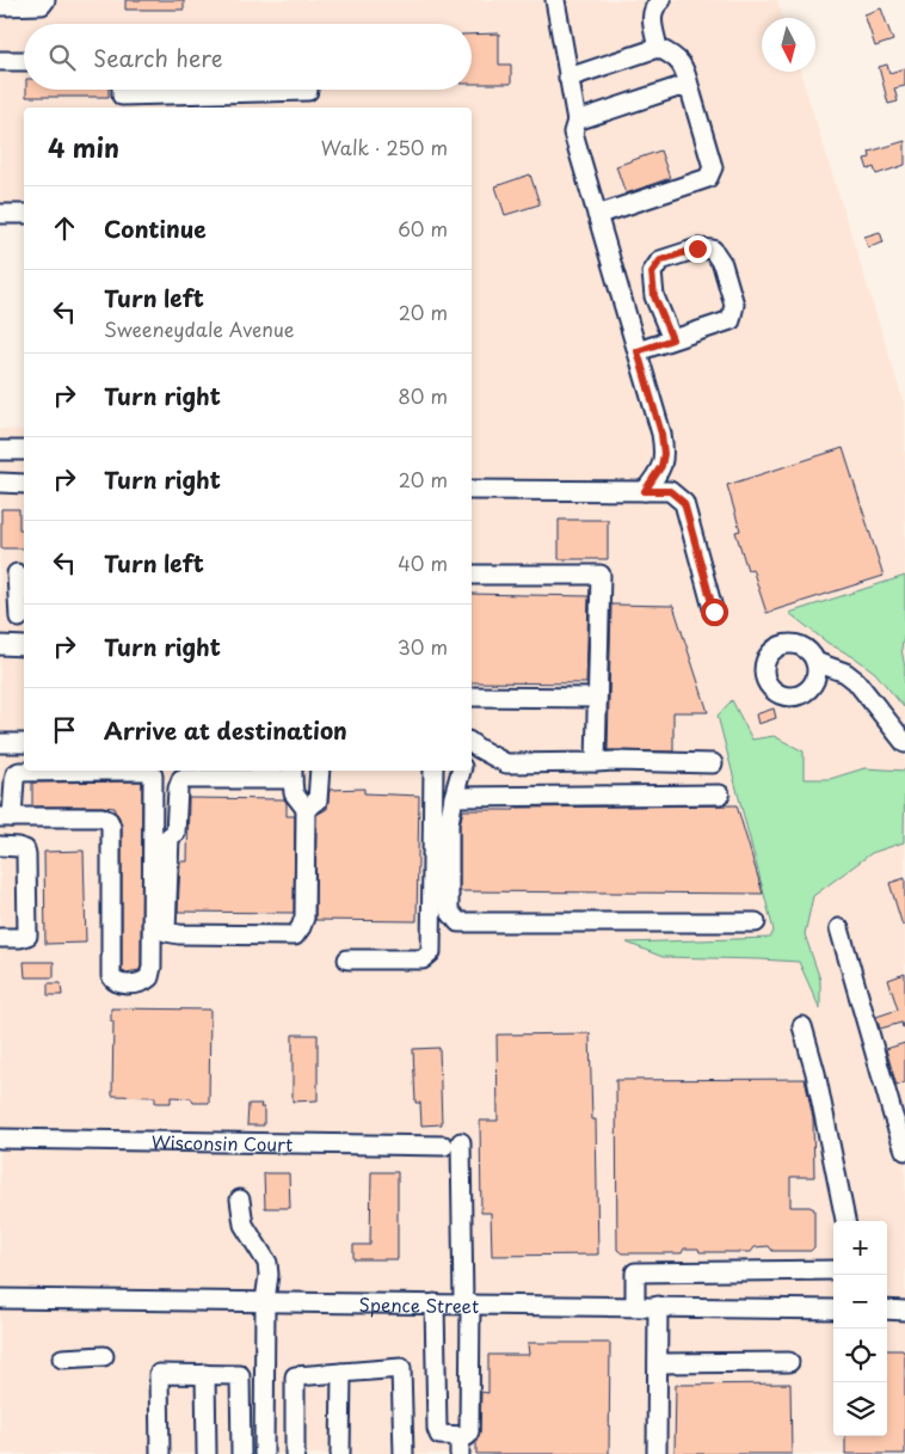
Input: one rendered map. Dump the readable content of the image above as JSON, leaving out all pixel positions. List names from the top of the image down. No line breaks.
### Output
{"streets":{"street":["Wisconsin Court","Spence Street"]},"crossings":[["Wisconsin Court","Spence Street"]],"north":"bottom","page":{"search":"Search here","heading":["4 min","Walk · 250 m"],"list":[["Continue","60 m"],["Turn left","Sweeneydale Avenue","20 m"],["Turn right","80 m"],["Turn right","20 m"],["Turn left","40 m"],["Turn right","30 m"],"Arrive at destination"],"map_buttons":["+","−"]}}
